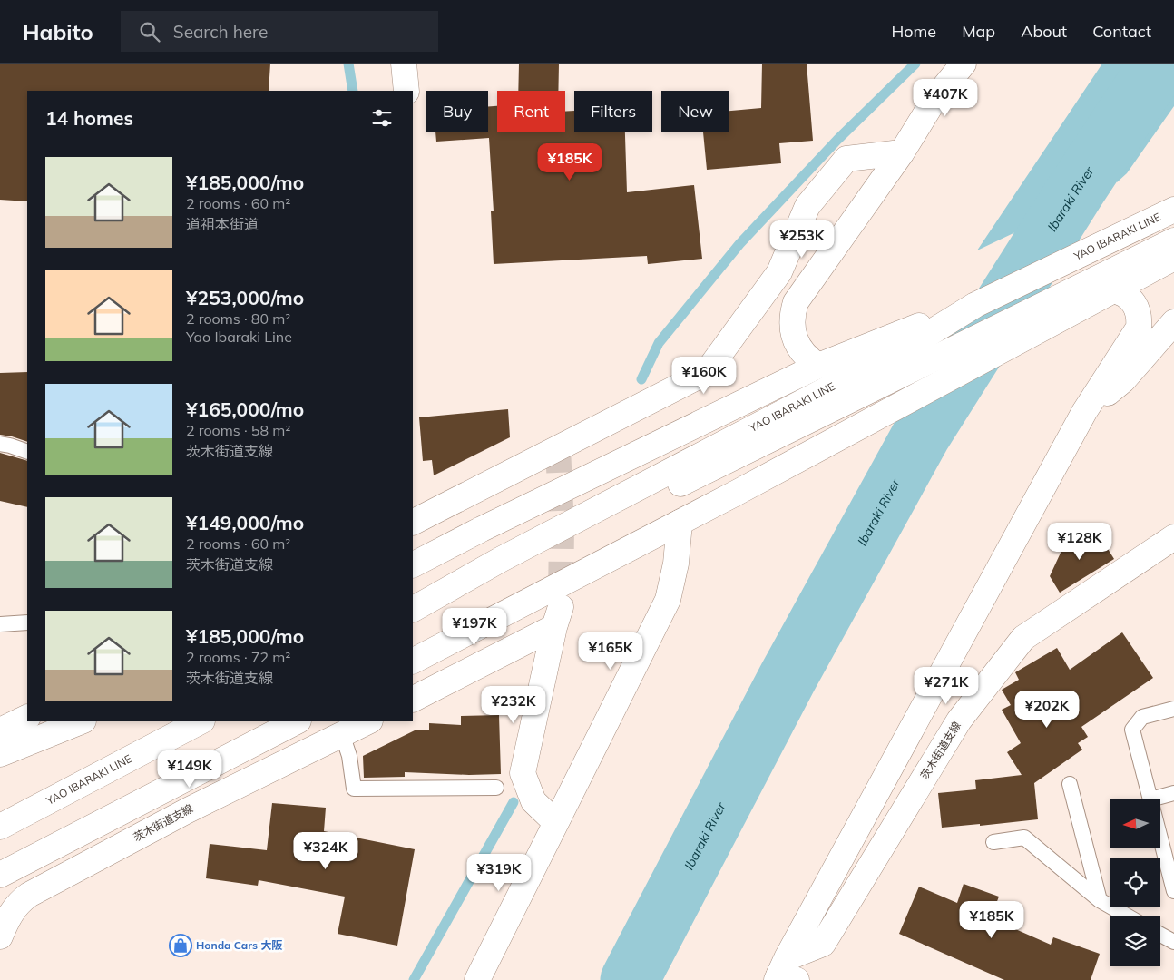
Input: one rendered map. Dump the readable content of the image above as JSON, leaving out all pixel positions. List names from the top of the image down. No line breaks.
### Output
{"streets":{"street":["YAO IBARAKI LINE","茨木街道支線"]},"water":["Ibaraki River"],"places":{"shop":["Honda Cars 大阪"]},"north":"left","page":{"header":"Habito","search":"Search here","nav":["Home","Map","About","Contact"],"price":["¥407K","¥185K","¥253K","¥160K","¥128K","¥197K","¥165K","¥271K","¥232K","¥202K","¥149K","¥324K","¥319K","¥185K"],"chip":["Buy","Rent","Filters","New"],"heading":"14 homes","list":[{"name":"¥185,000/mo","note":"2 rooms · 60 m² · 道祖本街道"},{"name":"¥253,000/mo","note":"2 rooms · 80 m² · Yao Ibaraki Line"},{"name":"¥165,000/mo","note":"2 rooms · 58 m² · 茨木街道支線"},{"name":"¥149,000/mo","note":"2 rooms · 60 m² · 茨木街道支線"},{"name":"¥185,000/mo","note":"2 rooms · 72 m² · 茨木街道支線"}]}}
